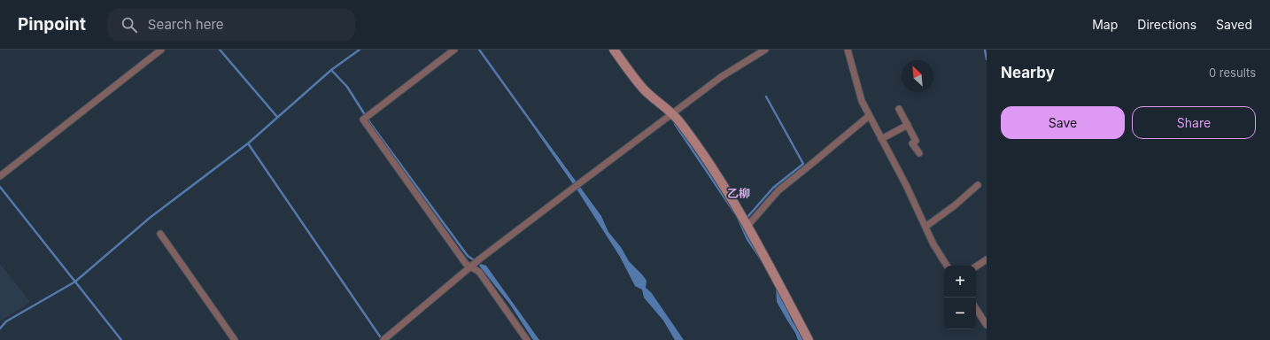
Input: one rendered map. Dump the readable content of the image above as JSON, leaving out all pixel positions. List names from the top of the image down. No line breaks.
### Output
{"districts":["乙柳"],"north":"top left","page":{"header":"Pinpoint","search":"Search here","nav":["Map","Directions","Saved"],"heading":["Nearby","0 results"],"buttons":["Save","Share"],"map_buttons":["+","−"]}}
